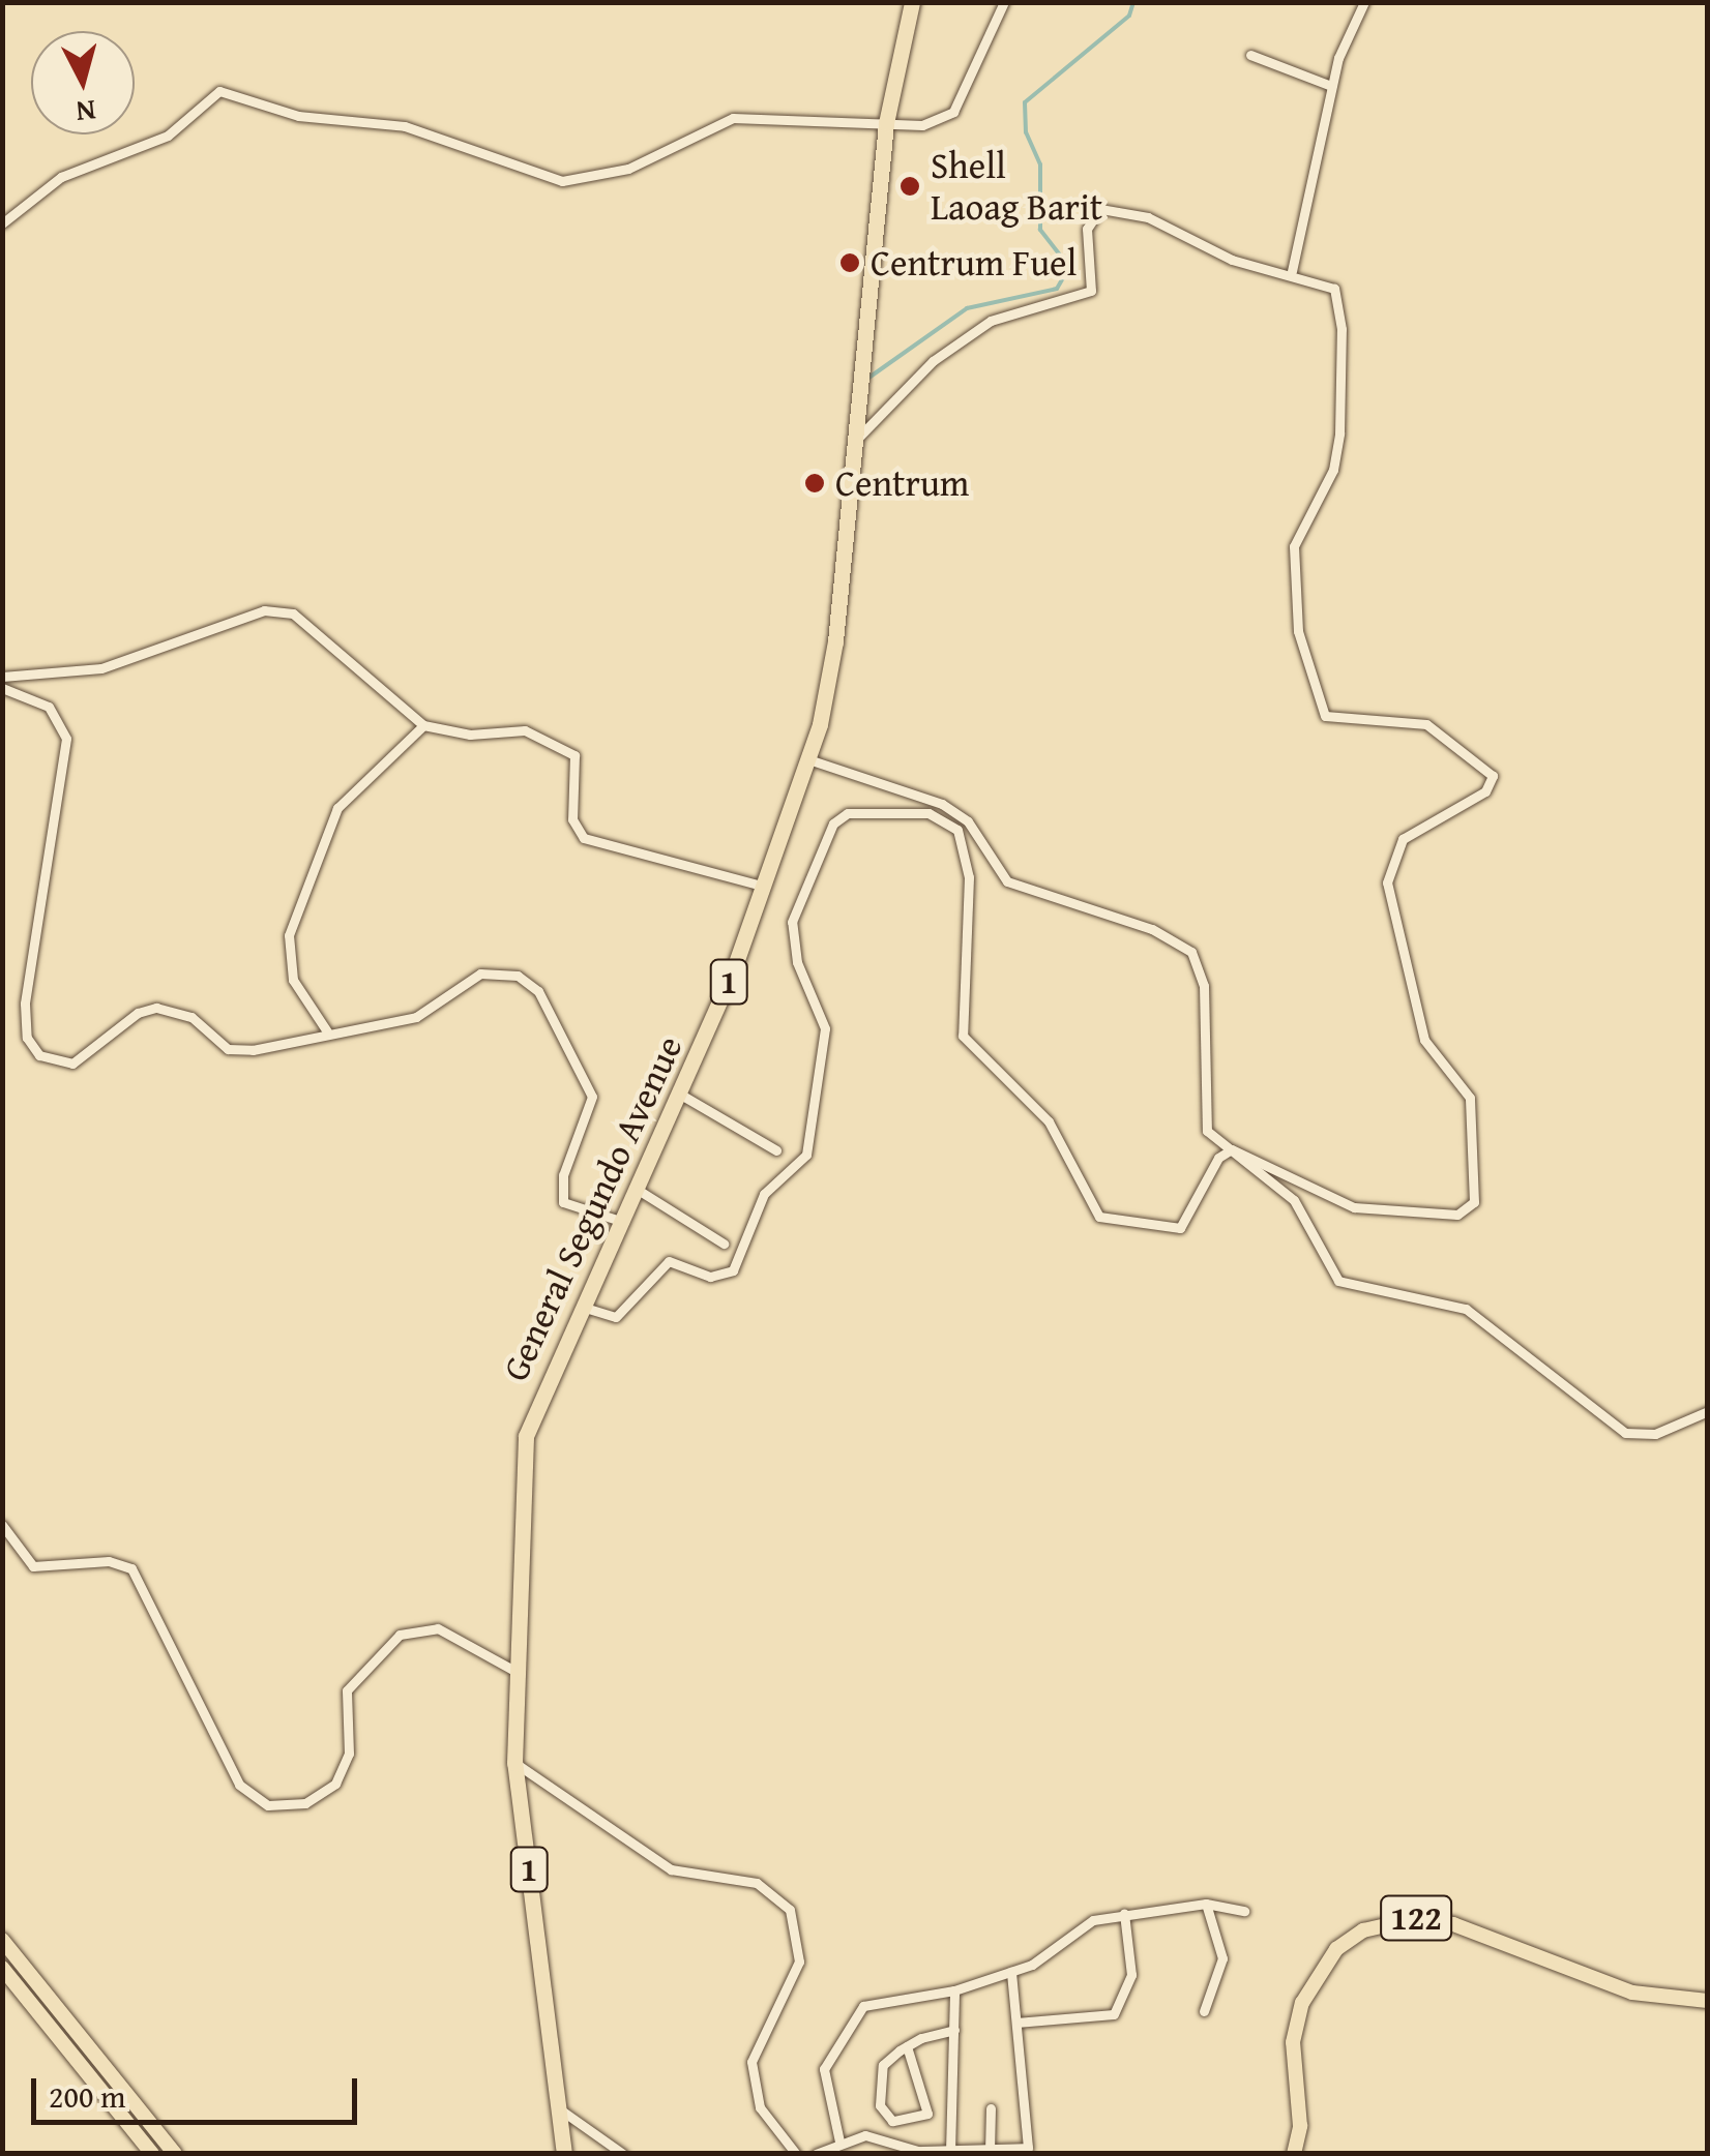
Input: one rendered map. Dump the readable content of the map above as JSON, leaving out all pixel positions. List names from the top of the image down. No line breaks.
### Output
{"streets":{"highway":["1","General Segundo Avenue"],"main road":["122"]},"crossings":[["1","General Segundo Avenue"]],"places":["Shell Laoag Barit","Centrum Fuel","Centrum"],"scale_bar":"200 m","north":"bottom"}
